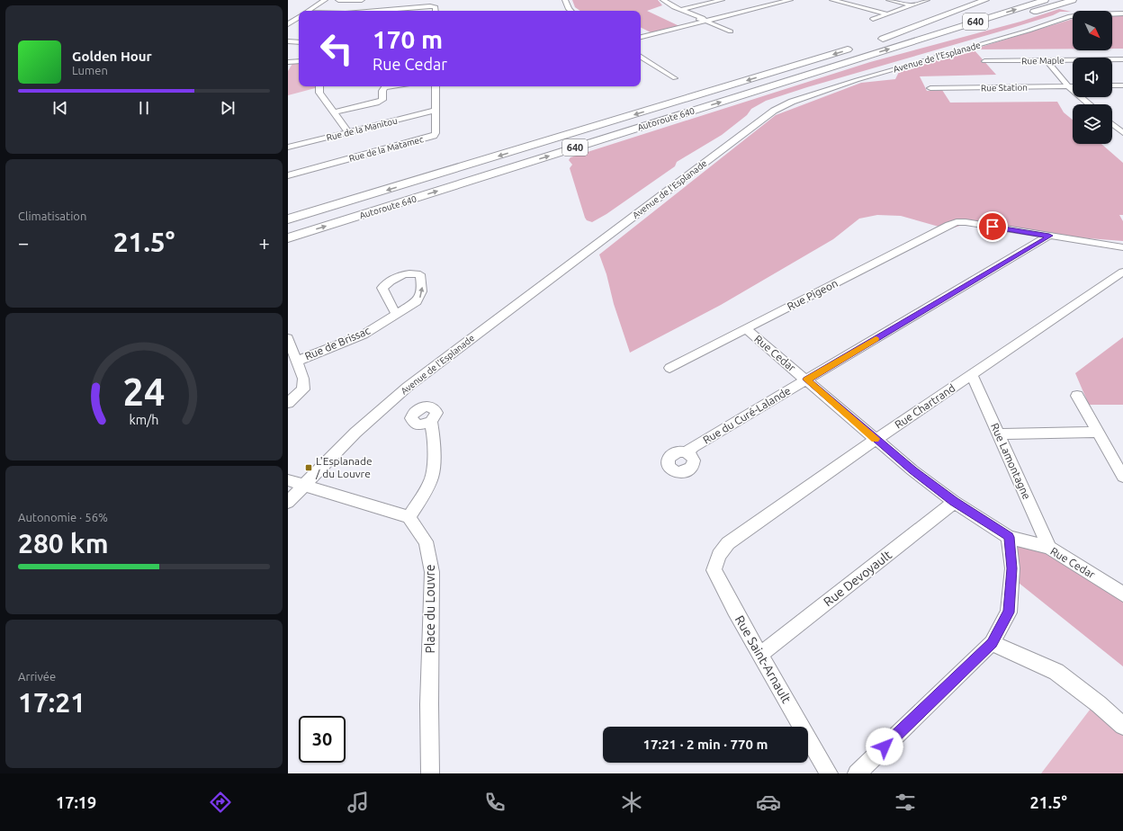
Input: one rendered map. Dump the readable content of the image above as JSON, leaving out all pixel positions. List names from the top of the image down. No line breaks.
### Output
{"streets":{"highway":["640","Autoroute 640"],"street":["Avenue de l'Esplanade","Rue Maple","Rue Station","Rue de la Manitou","Rue de la Matamec","Rue Pigeon","Rue de Brissac","Rue Cedar","Rue Chartrand","Rue du Curé-Lalande","Rue Lamontagne","Rue Devoyault","Place du Louvre","Rue Saint-Arnault"]},"crossings":[["Rue de la Manitou","Rue de la Matamec"],["Rue Pigeon","Rue Cedar"],["Rue Pigeon","Rue du Curé-Lalande"],["Rue Cedar","Rue Chartrand"],["Rue Cedar","Rue du Curé-Lalande"],["Rue Cedar","Rue Lamontagne"],["Rue Cedar","Rue Devoyault"],["Rue Chartrand","Rue Lamontagne"],["Rue Chartrand","Rue Saint-Arnault"],["Rue Devoyault","Rue Saint-Arnault"]],"places":{"transit":["L'Esplanade / du Louvre"]},"north":"bottom right","page":{"turn":["170 m","Rue Cedar"],"song":["Golden Hour","Lumen"],"tile":["Climatisation",["Autonomie · 56%","280 km"],["Arrivée","17:21"]],"heat":["−","21.5°","+"],"limit":"30","trip":"17:21 · 2 min · 770 m","tabs":["17:19","21.5°"],"gauge":["24","km/h"]}}
